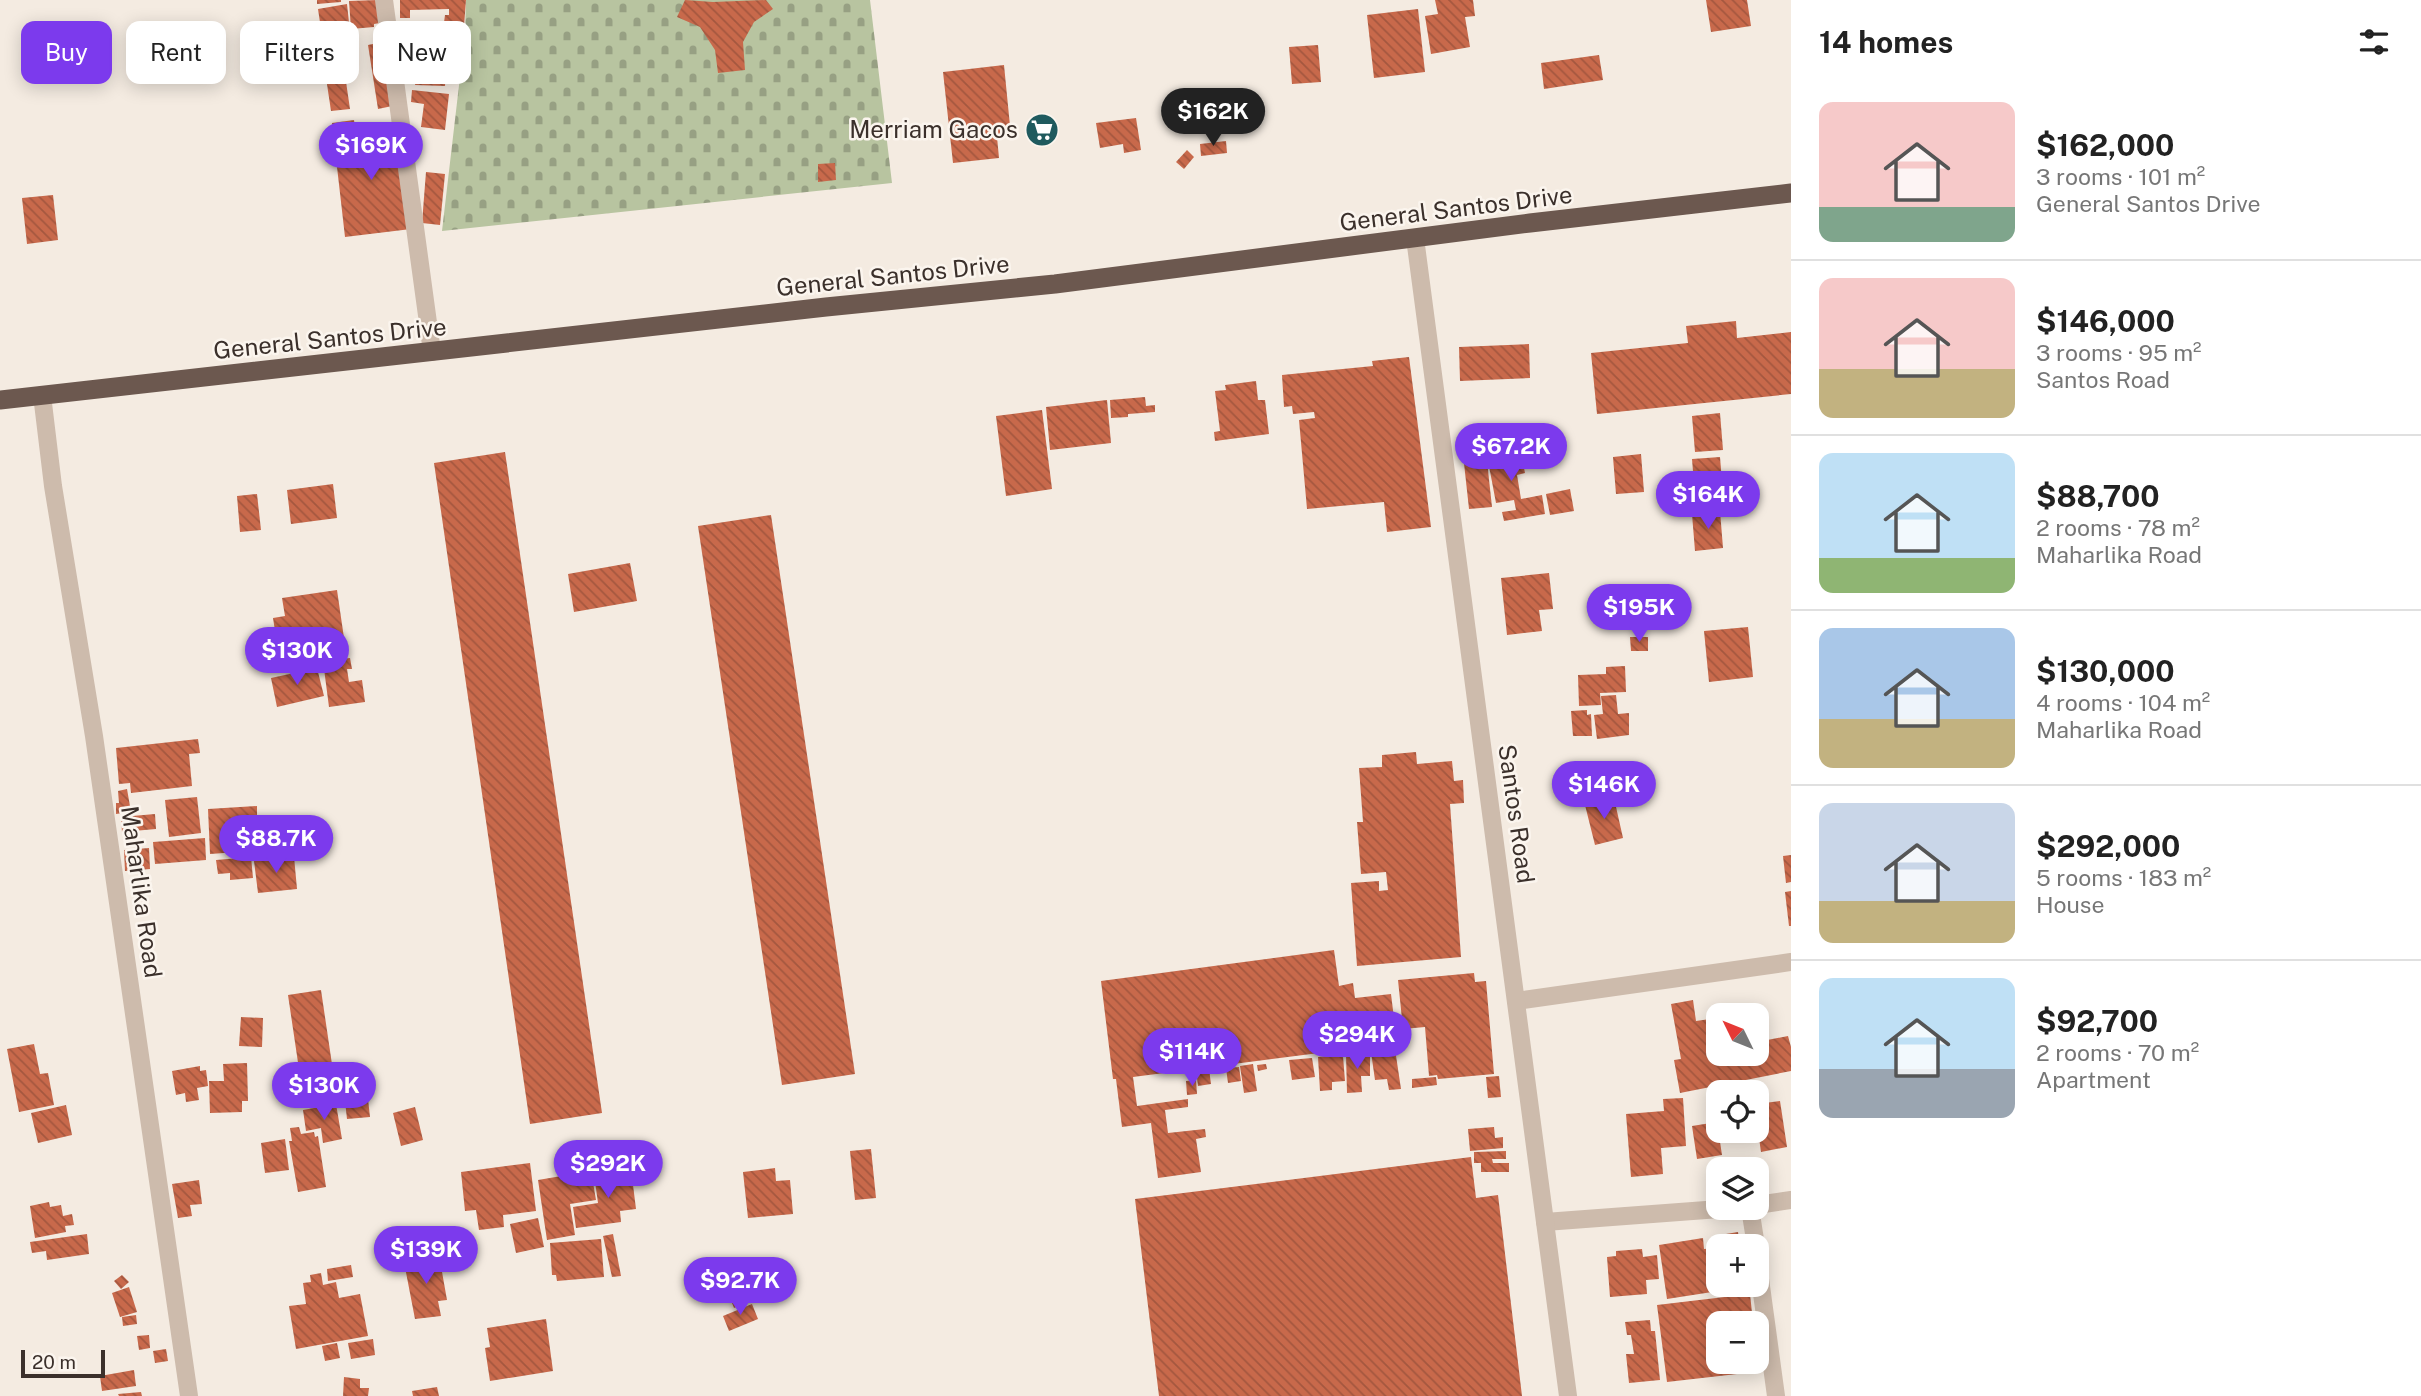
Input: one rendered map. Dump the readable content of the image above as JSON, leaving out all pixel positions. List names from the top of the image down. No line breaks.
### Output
{"streets":{"highway":["General Santos Drive"],"street":["Santos Road","Maharlika Road"]},"crossings":[["General Santos Drive","Santos Road"],["General Santos Drive","Maharlika Road"]],"places":{"supermarket":["Merriam Gacos"]},"scale_bar":"20 m","north":"top left","page":{"heading":"14 homes","chip":["Buy","Rent","Filters","New"],"list":[{"name":"$162,000","note":"3 rooms · 101 m² · General Santos Drive"},{"name":"$146,000","note":"3 rooms · 95 m² · Santos Road"},{"name":"$88,700","note":"2 rooms · 78 m² · Maharlika Road"},{"name":"$130,000","note":"4 rooms · 104 m² · Maharlika Road"},{"name":"$292,000","note":"5 rooms · 183 m² · House"},{"name":"$92,700","note":"2 rooms · 70 m² · Apartment"}],"price":["$162K","$169K","$67.2K","$164K","$195K","$130K","$146K","$88.7K","$294K","$114K","$130K","$292K","$139K","$92.7K"],"map_buttons":["+","−"],"scale":"20 m"}}
